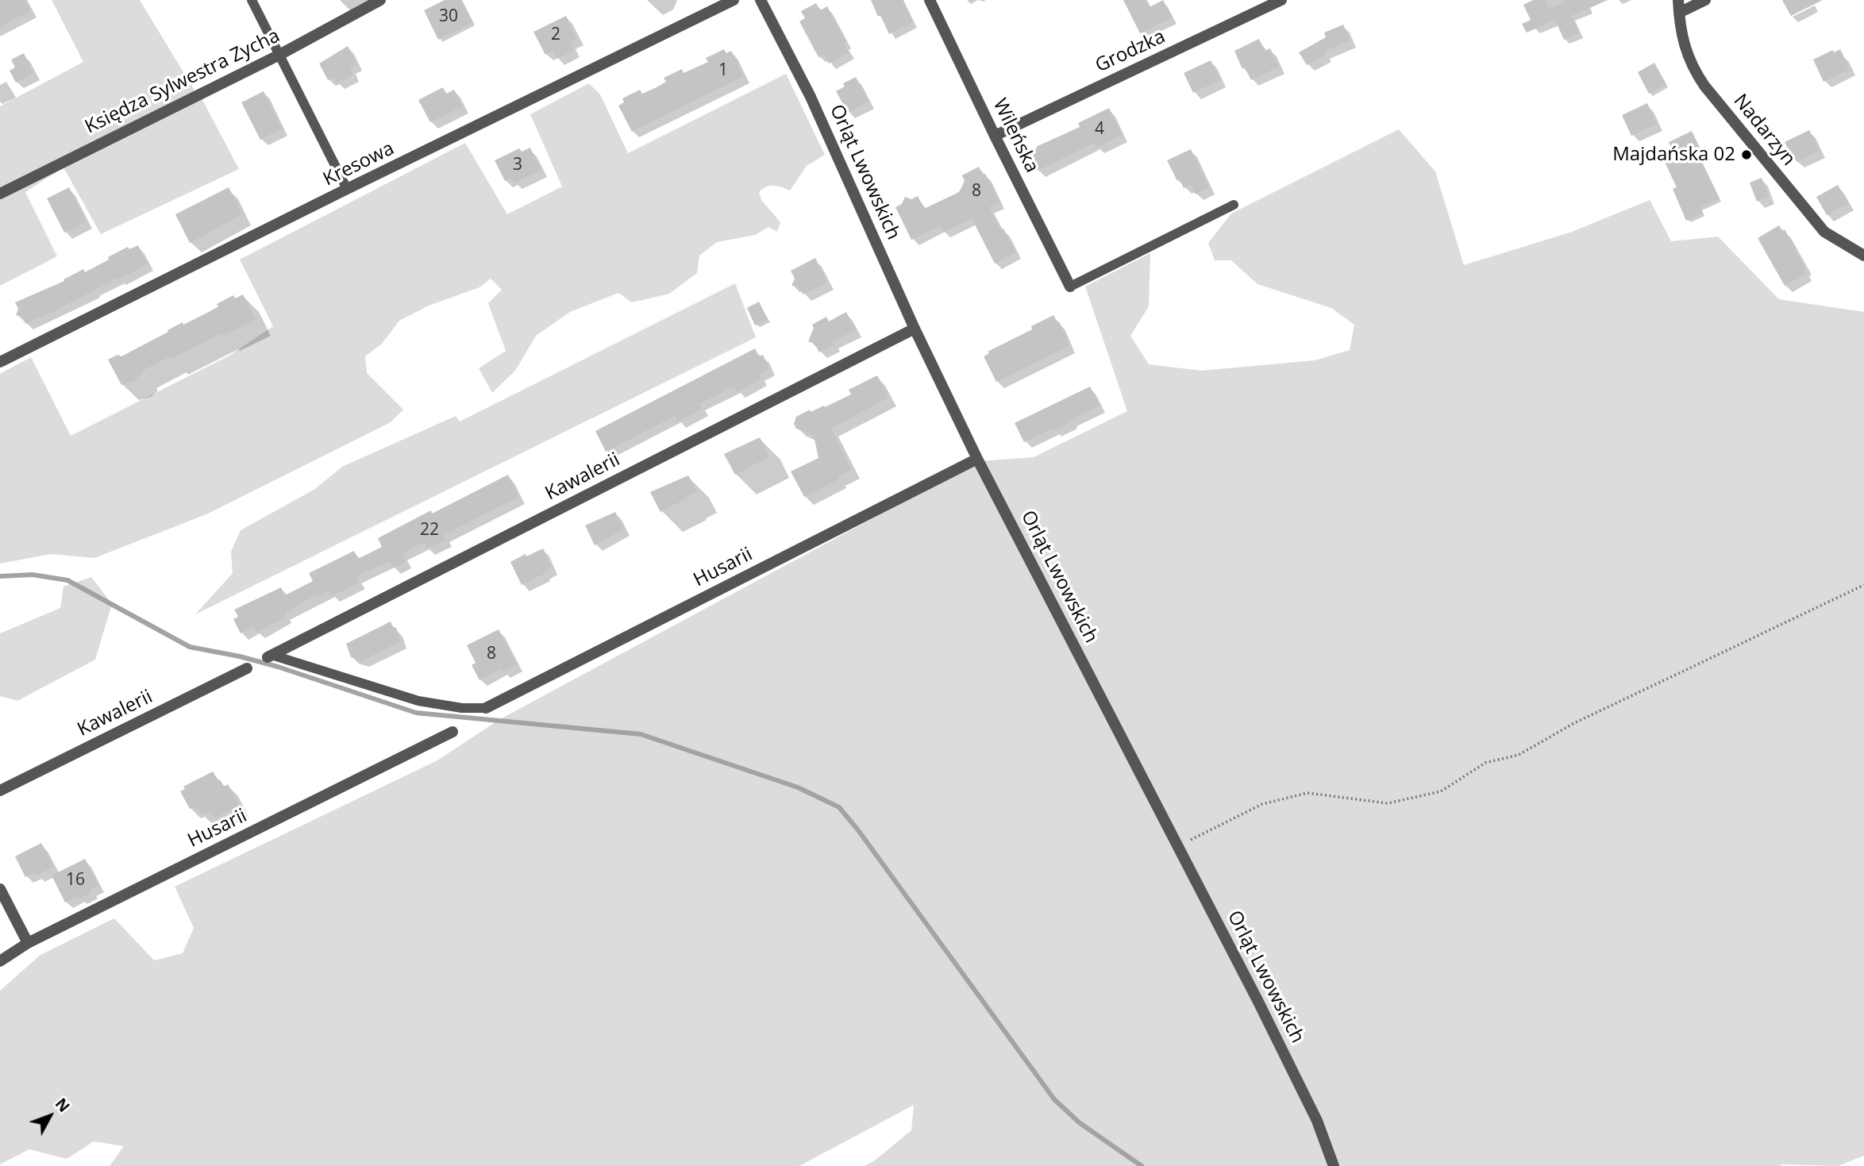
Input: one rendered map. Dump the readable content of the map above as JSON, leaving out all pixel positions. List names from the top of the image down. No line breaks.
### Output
{"streets":{"street":["Grodzka","Księdza Sylwestra Zycha","Nadarzyn","Wileńska","Kresowa","Orląt Lwowskich","Kawalerii","Husarii"]},"crossings":[["Grodzka","Wileńska"],["Orląt Lwowskich","Kawalerii"],["Orląt Lwowskich","Husarii"]],"places":["Majdańska 02"],"house_numbers":["30","2","1","4","3","8","22","8","16"],"north":"top right"}
